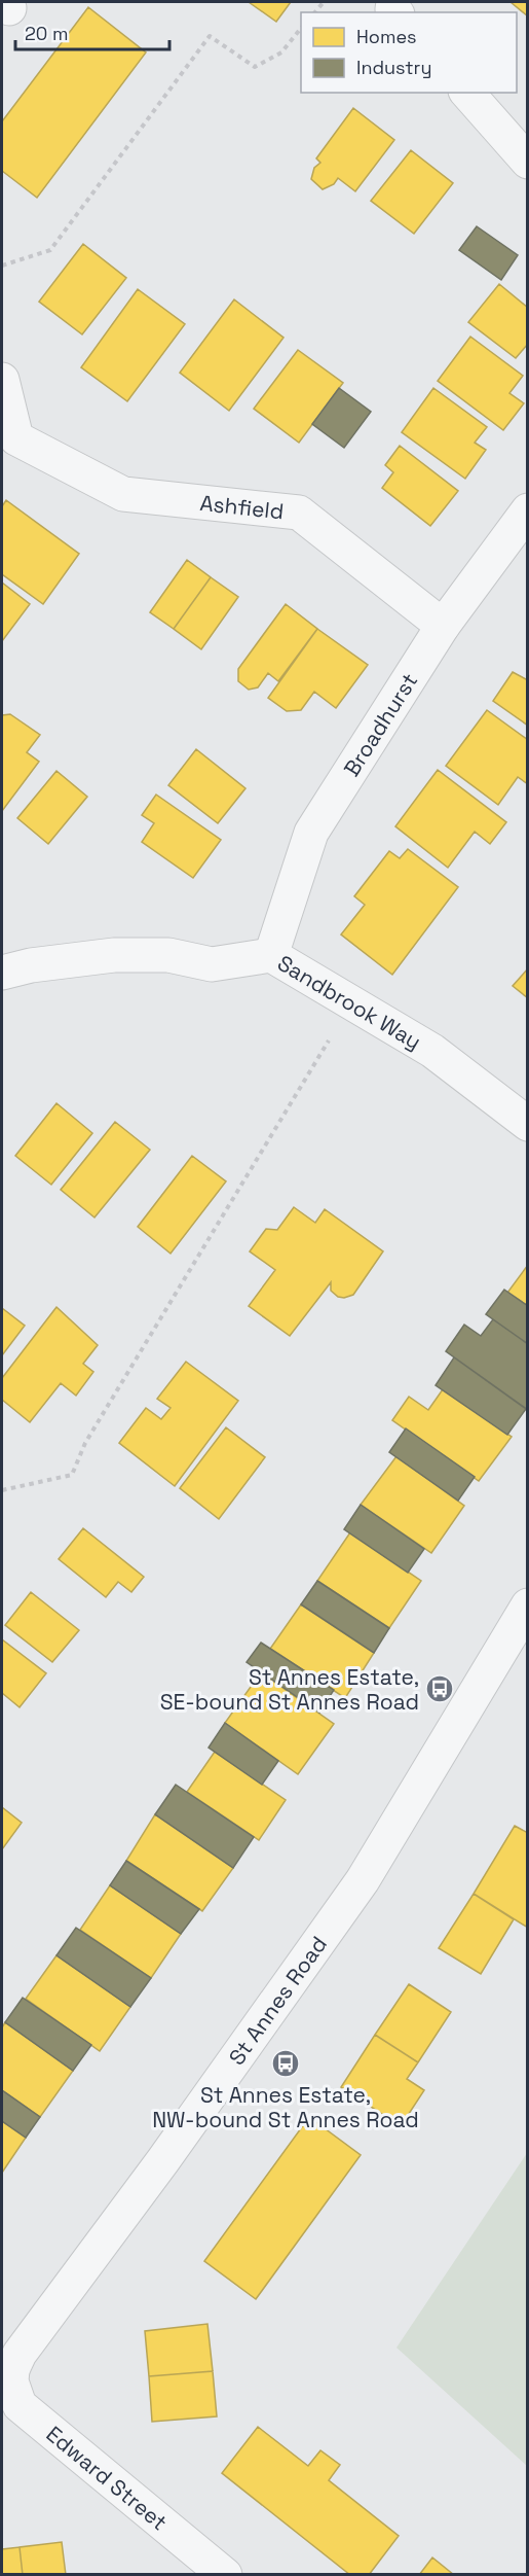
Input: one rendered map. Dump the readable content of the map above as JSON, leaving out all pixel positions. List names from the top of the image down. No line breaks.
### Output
{"streets":{"street":["Ashfield","Broadhurst","Sandbrook Way","St Annes Road","Edward Street"]},"crossings":[["Ashfield","Broadhurst"],["Broadhurst","Sandbrook Way"],["St Annes Road","Edward Street"]],"places":{"bus stop":["St Annes Estate, SE-bound St Annes Road","St Annes Estate, NW-bound St Annes Road"]},"legend":["Homes","Industry"],"scale_bar":"20 m"}
